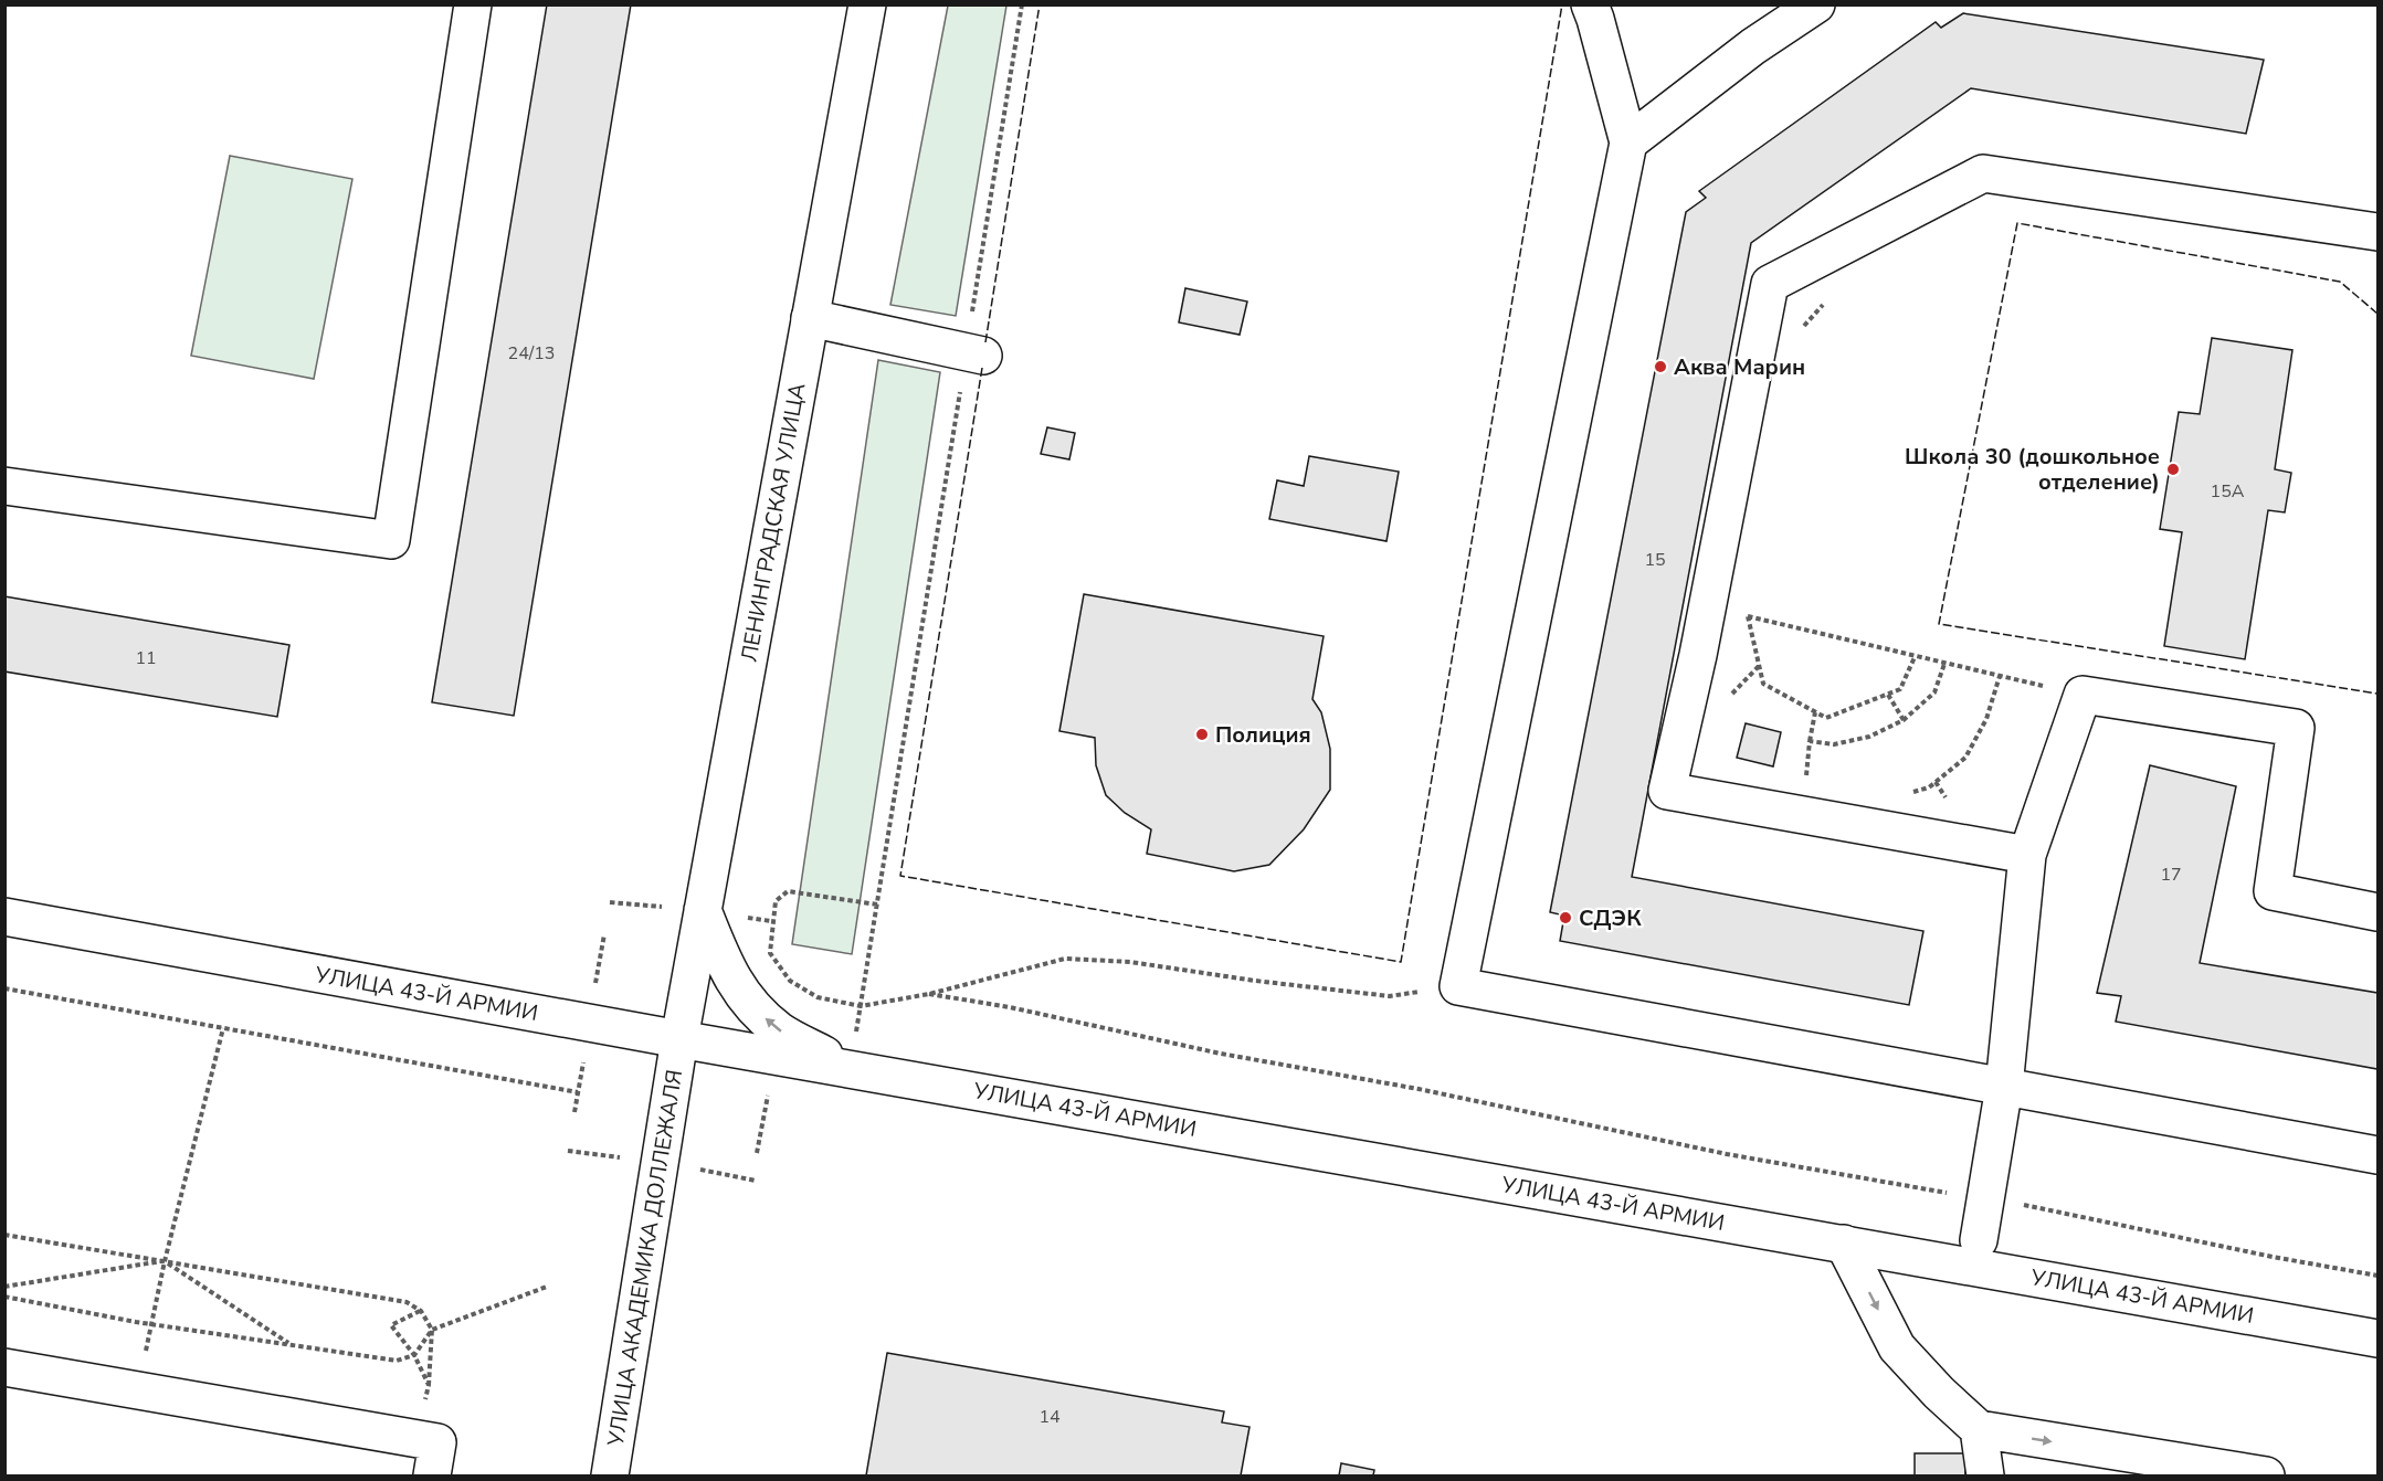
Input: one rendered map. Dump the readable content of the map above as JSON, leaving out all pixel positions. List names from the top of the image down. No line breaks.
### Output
{"streets":{"main road":["ЛЕНИНГРАДСКАЯ УЛИЦА","УЛИЦА 43-Й АРМИИ","УЛИЦА АКАДЕМИКА ДОЛЛЕЖАЛЯ"]},"crossings":[["ЛЕНИНГРАДСКАЯ УЛИЦА","УЛИЦА 43-Й АРМИИ"],["ЛЕНИНГРАДСКАЯ УЛИЦА","УЛИЦА АКАДЕМИКА ДОЛЛЕЖАЛЯ"],["УЛИЦА 43-Й АРМИИ","УЛИЦА АКАДЕМИКА ДОЛЛЕЖАЛЯ"]],"places":["Аква Марин","Школа 30 (дошкольное отделение)","Полиция","СДЭК"],"house_numbers":["24/13","15А","15","11","17","14"]}
